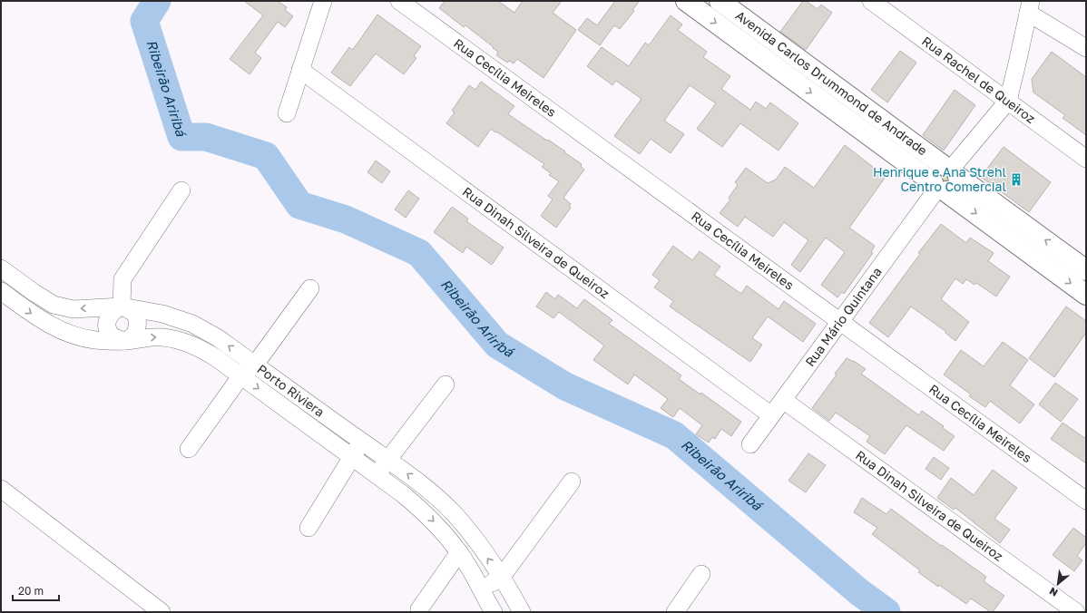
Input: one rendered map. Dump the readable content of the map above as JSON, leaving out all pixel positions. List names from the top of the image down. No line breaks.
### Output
{"streets":{"main road":["Avenida Carlos Drummond de Andrade"],"street":["Rua Cecília Meireles","Rua Rachel de Queiroz","Rua Dinah Silveira de Queiroz","Rua Mário Quintana","Porto Riviera"]},"crossings":[["Rua Cecília Meireles","Rua Mário Quintana"],["Avenida Carlos Drummond de Andrade","Rua Mário Quintana"],["Rua Dinah Silveira de Queiroz","Rua Mário Quintana"]],"water":["Ribeirão Ariribá"],"places":{"building":["Henrique e Ana Strehl Centro Comercial"]},"scale_bar":"20 m","north":"bottom left"}
